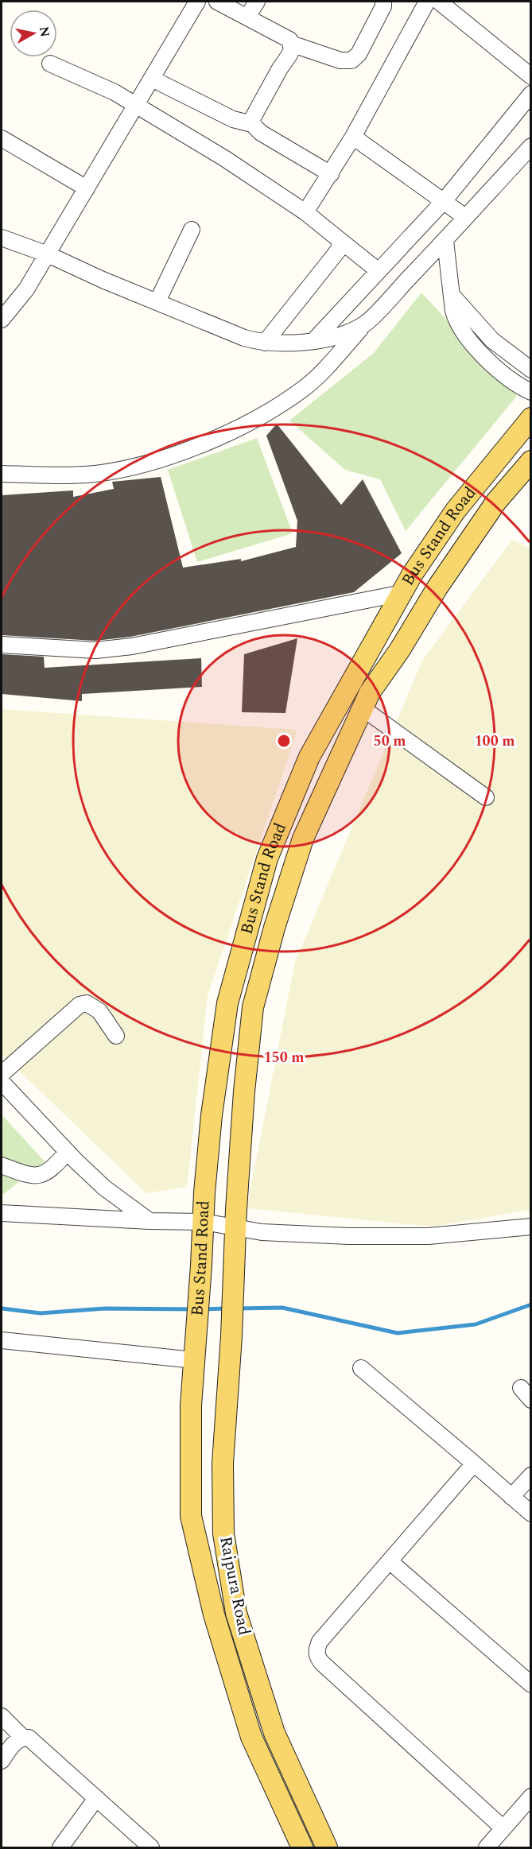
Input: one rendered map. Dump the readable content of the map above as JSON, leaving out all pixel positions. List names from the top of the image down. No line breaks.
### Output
{"streets":{"main road":["Bus Stand Road","Rajpura Road"]},"crossings":[["Bus Stand Road","Rajpura Road"]],"north":"right","rings":["50 m","100 m","150 m"]}
